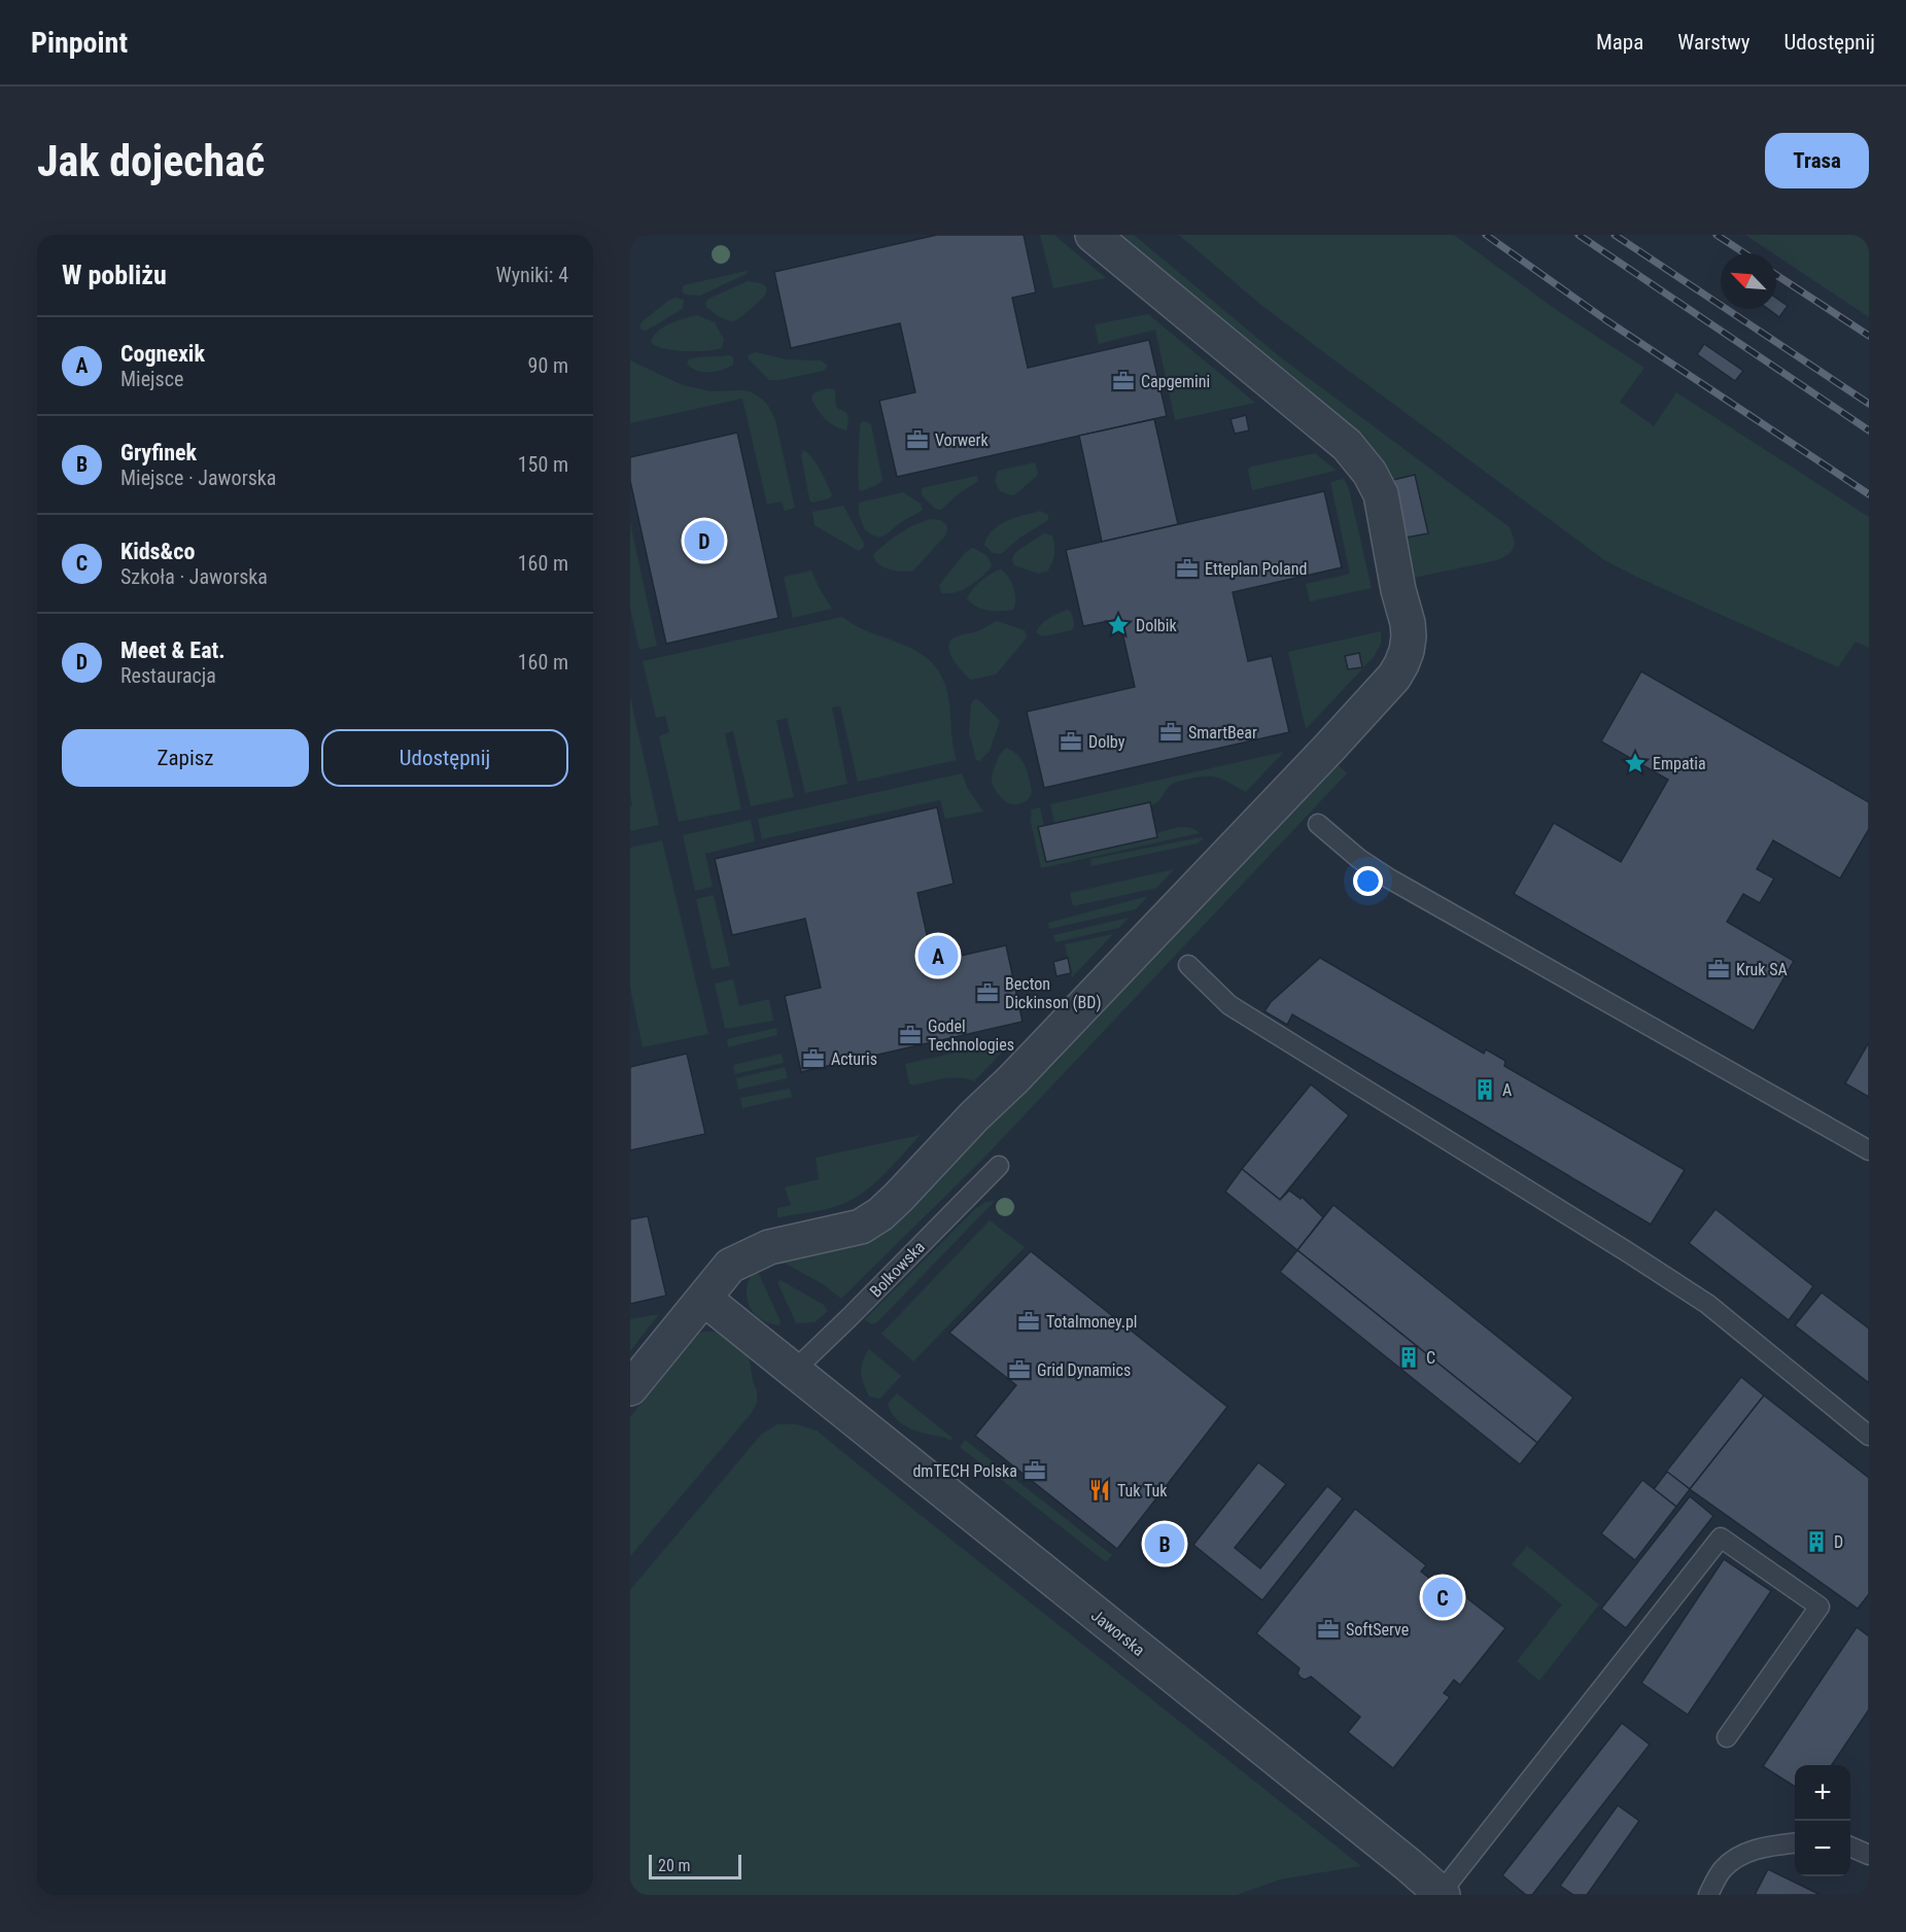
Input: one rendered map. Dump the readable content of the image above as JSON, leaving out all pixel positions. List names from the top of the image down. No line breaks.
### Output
{"streets":{"street":["Jaworska"],"lane":["Bolkowska"]},"crossings":[["Bolkowska","Jaworska"]],"places":{"office":["Capgemini","Vorwerk","Etteplan Poland","SmartBear","Dolby","Kruk SA","Becton Dickinson (BD)","Godel Technologies","Acturis","Totalmoney.pl","Grid Dynamics","dmTECH Polska","SoftServe"],"place":["Dolbik","Empatia"],"building":["A","C","D"],"restaurant":["Tuk Tuk"]},"scale_bar":"20 m","north":"top left","page":{"header":"Pinpoint","nav":["Mapa","Warstwy","Udostępnij"],"buttons":["Trasa",["Zapisz","Udostępnij"]],"title":"Jak dojechać","heading":["W pobliżu","Wyniki: 4"],"list":[{"mark":"A","name":"Cognexik","note":"Miejsce","value":"90 m"},{"mark":"B","name":"Gryfinek","note":"Miejsce · Jaworska","value":"150 m"},{"mark":"C","name":"Kids&co","note":"Szkoła · Jaworska","value":"160 m"},{"mark":"D","name":"Meet & Eat.","note":"Restauracja","value":"160 m"}],"pins":["D","A","B","C"],"map_buttons":["+","−"],"scale":"20 m"}}
